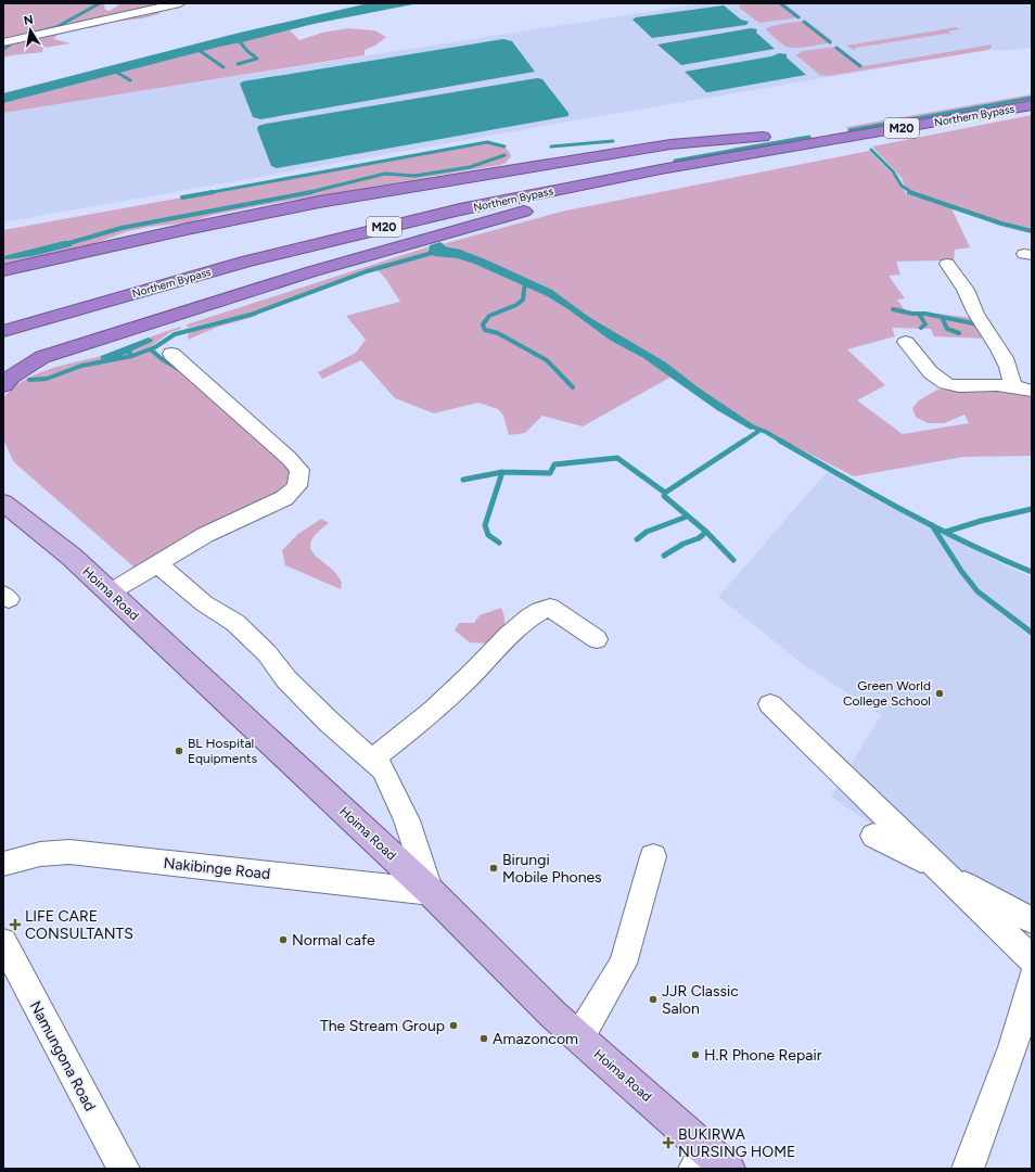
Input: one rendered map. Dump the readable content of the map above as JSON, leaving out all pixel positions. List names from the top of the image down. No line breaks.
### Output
{"streets":{"highway":["Northern Bypass","M20"],"main road":["Hoima Road"],"street":["Nakibinge Road","Namungona Road"]},"crossings":[["Hoima Road","Nakibinge Road"]],"places":{"other":["Green World College School","BL Hospital Equipments","Birungi Mobile Phones","Normal cafe","JJR Classic Salon","The Stream Group","Amazoncom","H.R Phone Repair"],"health":["LIFE CARE CONSULTANTS","BUKIRWA NURSING HOME"]},"north":"top"}
